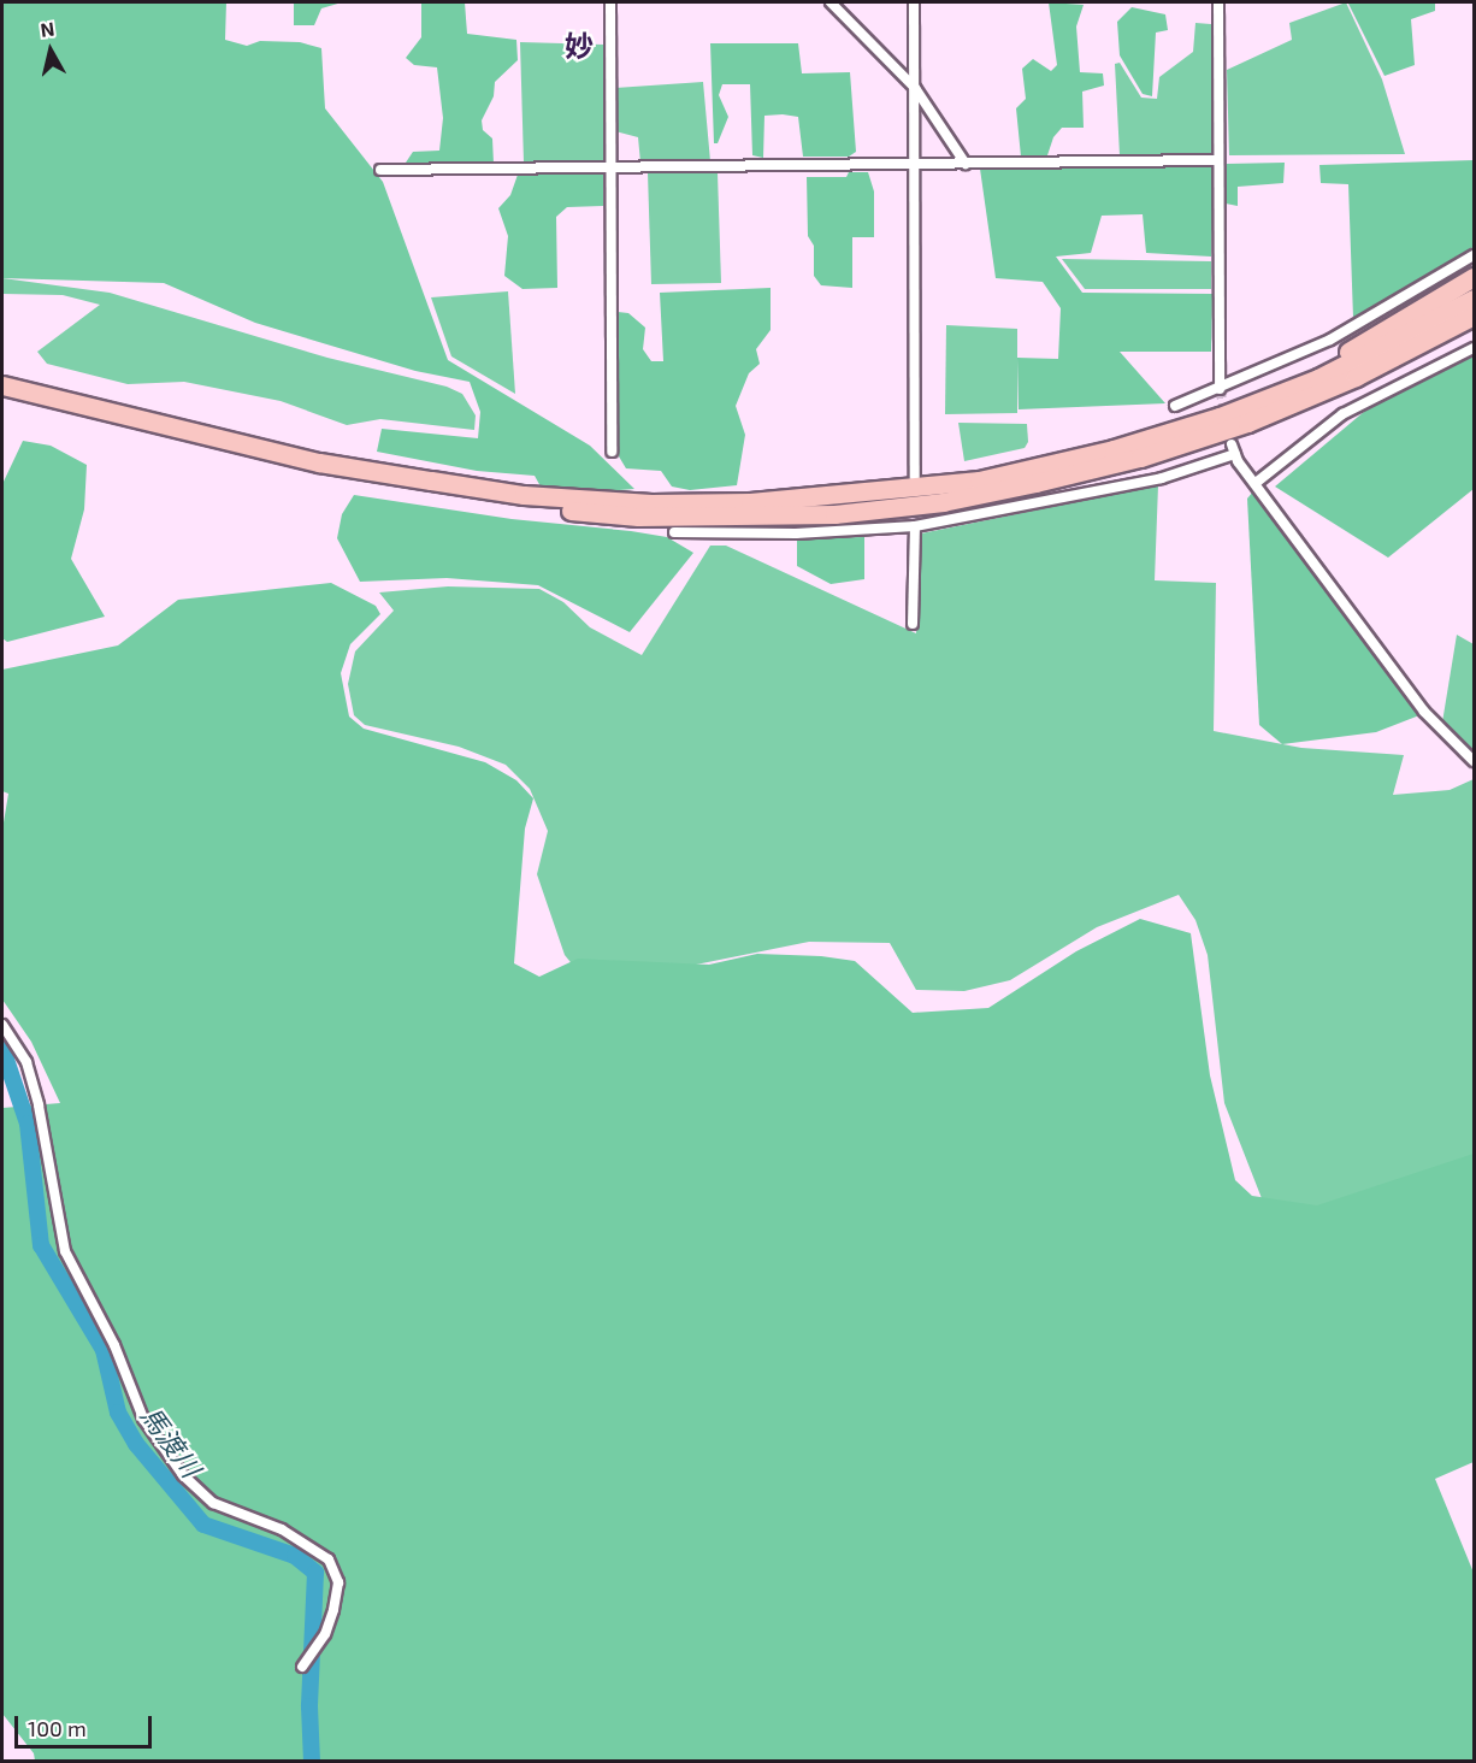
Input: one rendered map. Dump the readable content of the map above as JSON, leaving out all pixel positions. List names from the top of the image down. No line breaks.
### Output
{"districts":["妙"],"water":["馬渡川"],"scale_bar":"100 m","north":"top"}
